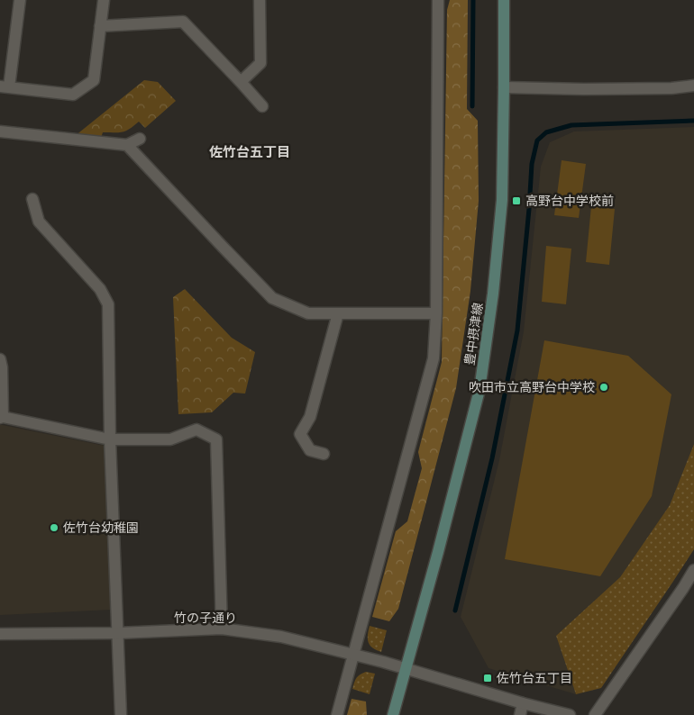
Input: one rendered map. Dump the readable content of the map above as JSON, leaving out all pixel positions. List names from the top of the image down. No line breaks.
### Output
{"streets":{"main road":["豊中摂津線"],"street":["竹の子通り"]},"crossings":[["豊中摂津線","竹の子通り"]],"districts":["佐竹台五丁目"],"places":{"transit":["高野台中学校前","佐竹台五丁目"],"other":["吹田市立高野台中学校","佐竹台幼稚園"]}}
